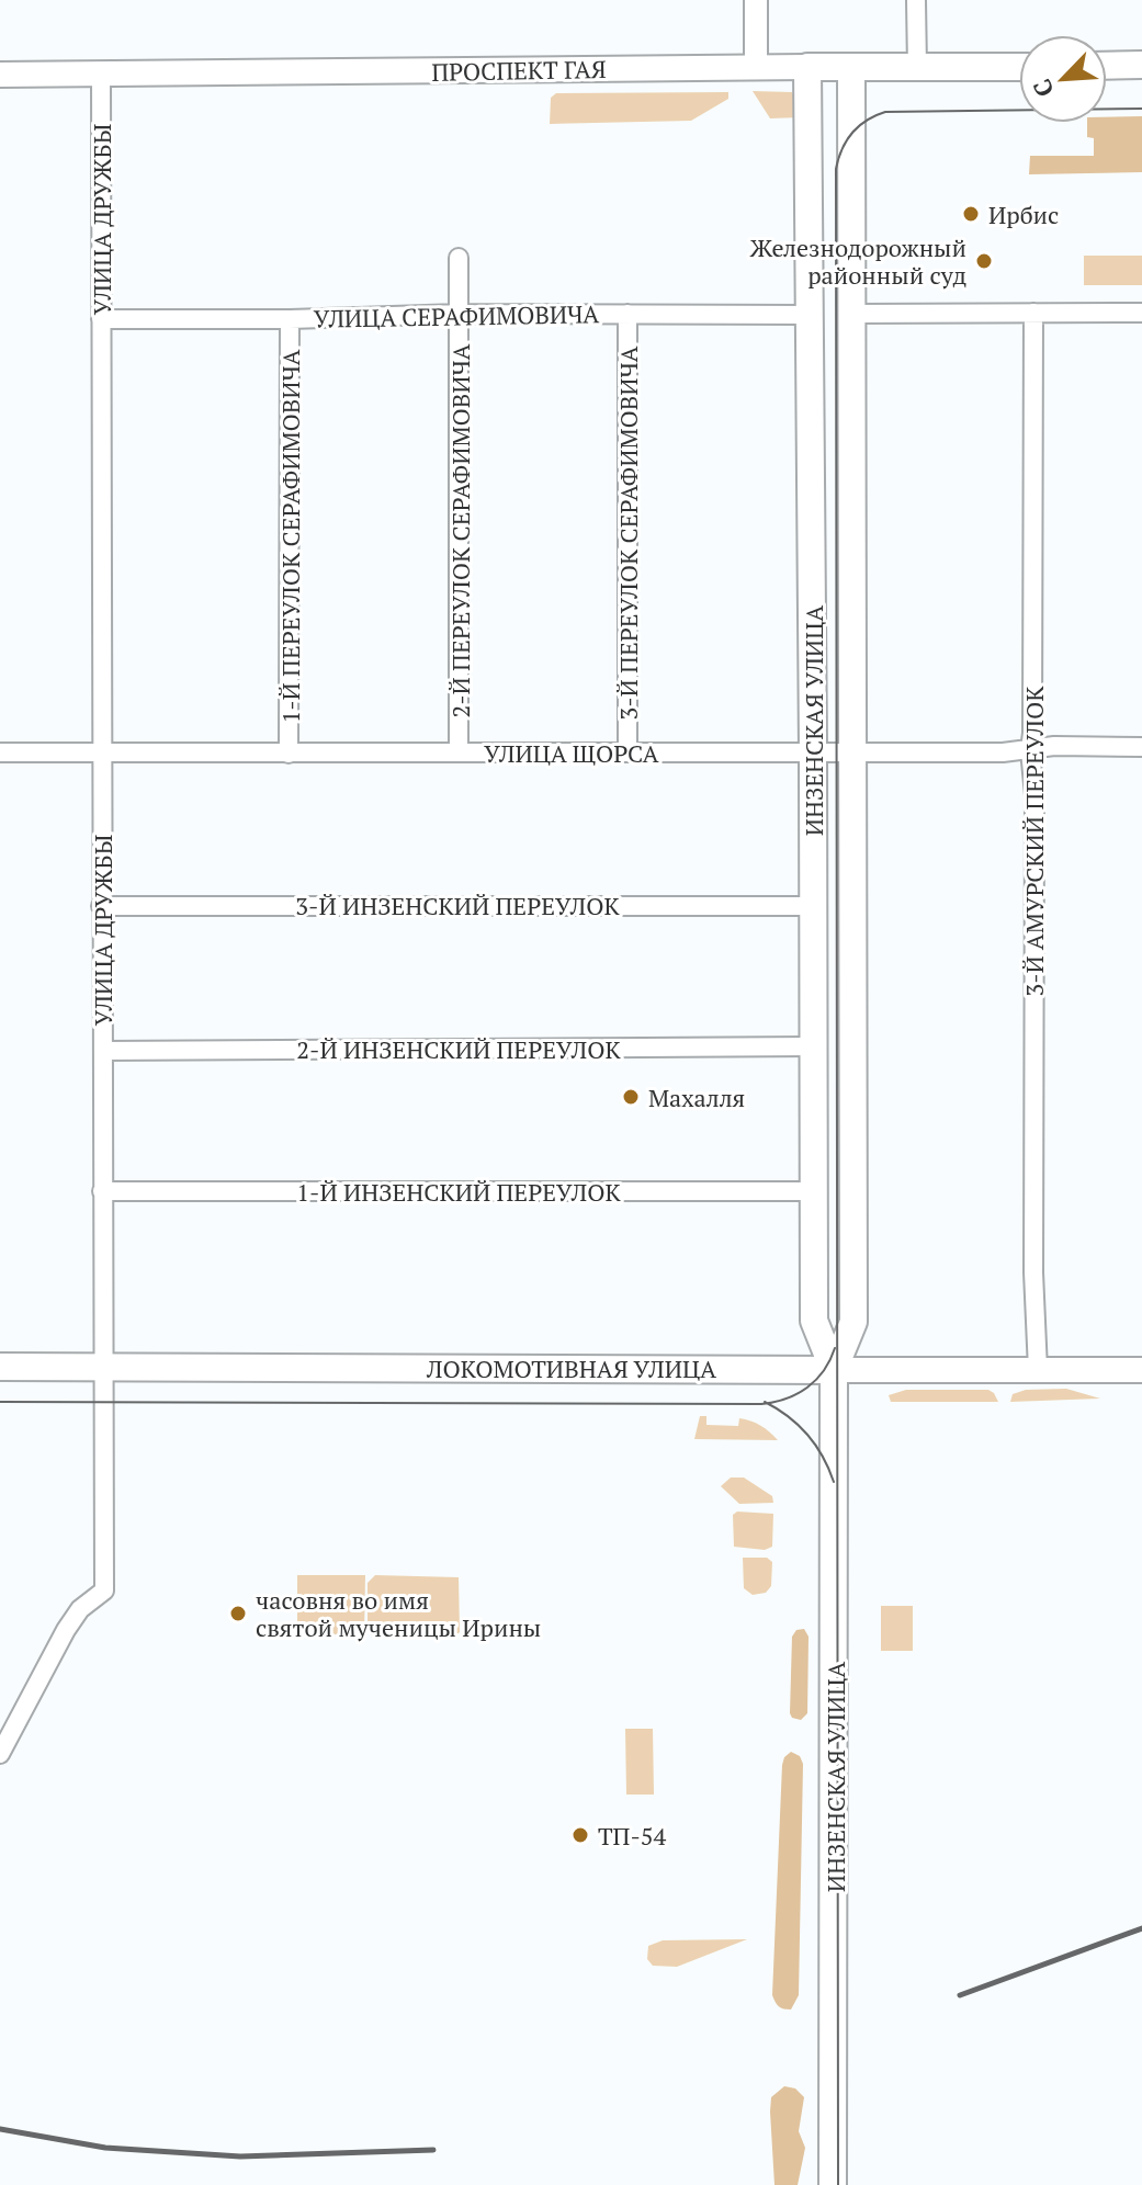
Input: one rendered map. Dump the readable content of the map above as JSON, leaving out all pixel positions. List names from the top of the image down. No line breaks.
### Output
{"streets":{"main road":["ПРОСПЕКТ ГАЯ","ИНЗЕНСКАЯ УЛИЦА","ЛОКОМОТИВНАЯ УЛИЦА"],"street":["УЛИЦА ДРУЖБЫ","УЛИЦА СЕРАФИМОВИЧА","2-Й ПЕРЕУЛОК СЕРАФИМОВИЧА","3-Й ПЕРЕУЛОК СЕРАФИМОВИЧА","1-Й ПЕРЕУЛОК СЕРАФИМОВИЧА","УЛИЦА ЩОРСА","3-Й АМУРСКИЙ ПЕРЕУЛОК","3-Й ИНЗЕНСКИЙ ПЕРЕУЛОК","2-Й ИНЗЕНСКИЙ ПЕРЕУЛОК","1-Й ИНЗЕНСКИЙ ПЕРЕУЛОК"]},"crossings":[["ПРОСПЕКТ ГАЯ","УЛИЦА ДРУЖБЫ"],["ПРОСПЕКТ ГАЯ","ИНЗЕНСКАЯ УЛИЦА"],["УЛИЦА ДРУЖБЫ","УЛИЦА СЕРАФИМОВИЧА"],["УЛИЦА ДРУЖБЫ","УЛИЦА ЩОРСА"],["УЛИЦА ДРУЖБЫ","3-Й ИНЗЕНСКИЙ ПЕРЕУЛОК"],["УЛИЦА ДРУЖБЫ","2-Й ИНЗЕНСКИЙ ПЕРЕУЛОК"],["УЛИЦА ДРУЖБЫ","1-Й ИНЗЕНСКИЙ ПЕРЕУЛОК"],["УЛИЦА ДРУЖБЫ","ЛОКОМОТИВНАЯ УЛИЦА"],["УЛИЦА СЕРАФИМОВИЧА","2-Й ПЕРЕУЛОК СЕРАФИМОВИЧА"],["УЛИЦА СЕРАФИМОВИЧА","3-Й ПЕРЕУЛОК СЕРАФИМОВИЧА"],["УЛИЦА СЕРАФИМОВИЧА","1-Й ПЕРЕУЛОК СЕРАФИМОВИЧА"],["УЛИЦА СЕРАФИМОВИЧА","ИНЗЕНСКАЯ УЛИЦА"],["2-Й ПЕРЕУЛОК СЕРАФИМОВИЧА","УЛИЦА ЩОРСА"],["3-Й ПЕРЕУЛОК СЕРАФИМОВИЧА","УЛИЦА ЩОРСА"],["1-Й ПЕРЕУЛОК СЕРАФИМОВИЧА","УЛИЦА ЩОРСА"],["ИНЗЕНСКАЯ УЛИЦА","УЛИЦА ЩОРСА"],["ИНЗЕНСКАЯ УЛИЦА","3-Й ИНЗЕНСКИЙ ПЕРЕУЛОК"],["ИНЗЕНСКАЯ УЛИЦА","2-Й ИНЗЕНСКИЙ ПЕРЕУЛОК"],["ИНЗЕНСКАЯ УЛИЦА","1-Й ИНЗЕНСКИЙ ПЕРЕУЛОК"],["ИНЗЕНСКАЯ УЛИЦА","ЛОКОМОТИВНАЯ УЛИЦА"],["УЛИЦА ЩОРСА","3-Й АМУРСКИЙ ПЕРЕУЛОК"],["3-Й АМУРСКИЙ ПЕРЕУЛОК","ЛОКОМОТИВНАЯ УЛИЦА"]],"places":["Ирбис","Железнодорожный районный суд","Махалля","часовня во имя святой мученицы Ирины","ТП-54"],"north":"bottom left"}
